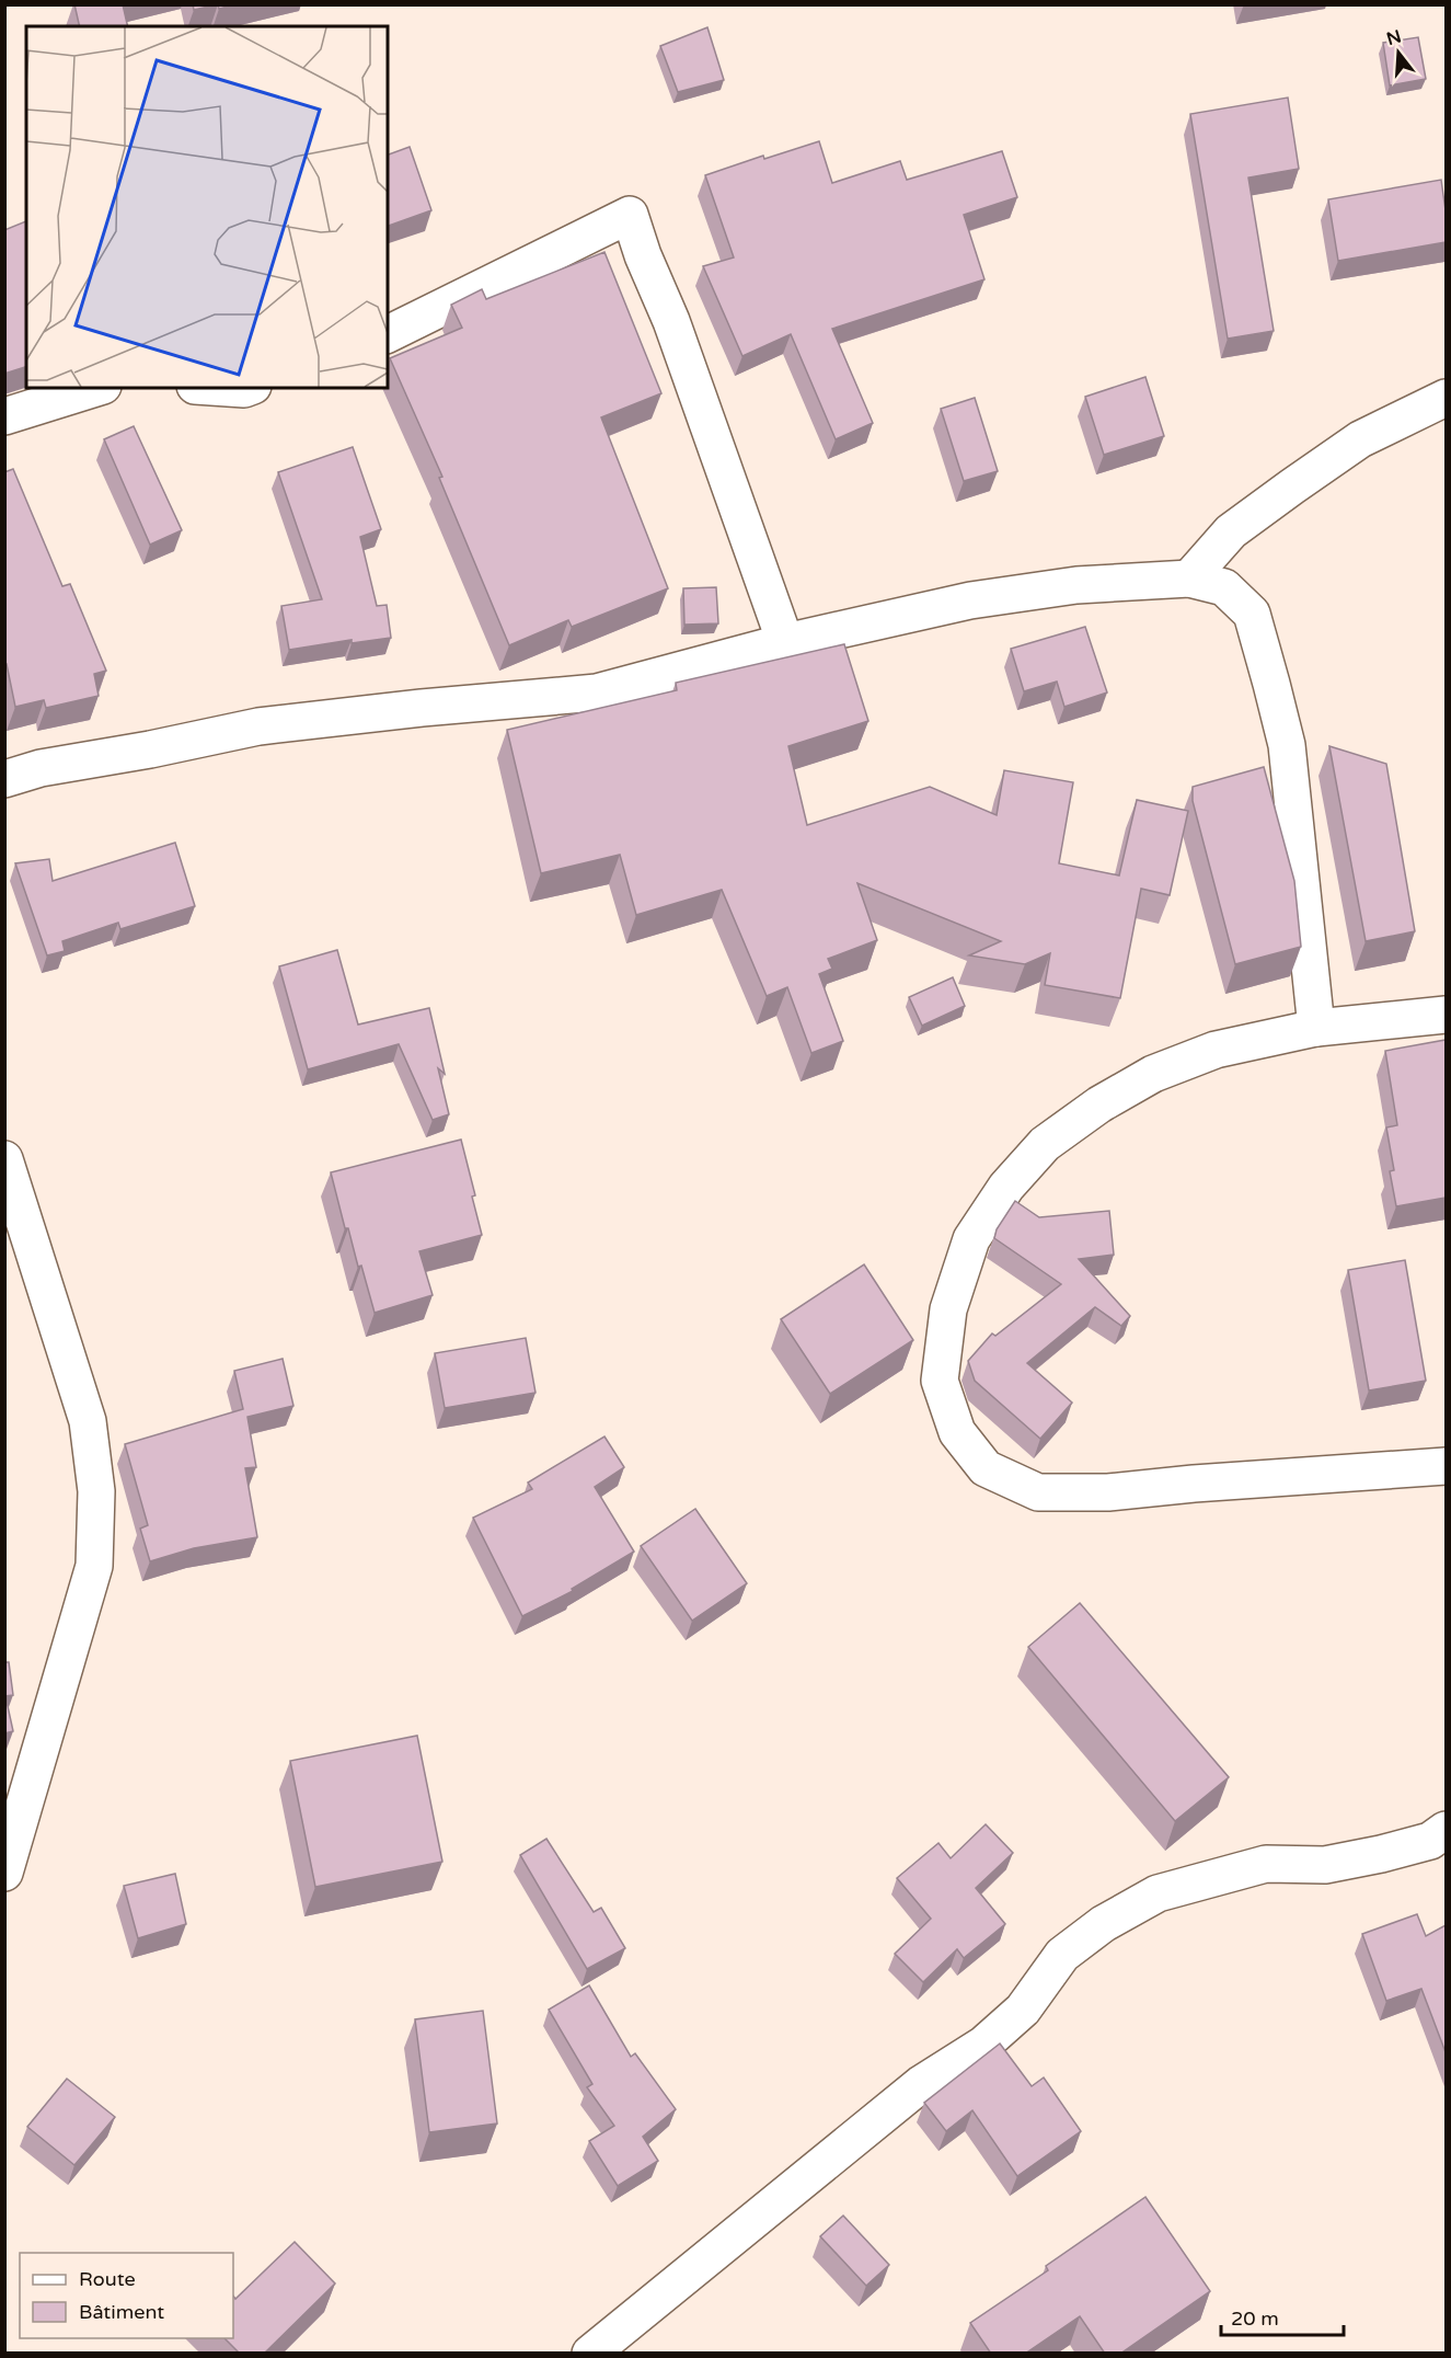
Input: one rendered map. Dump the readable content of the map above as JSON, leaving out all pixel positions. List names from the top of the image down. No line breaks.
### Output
{"legend":["Route","Bâtiment"],"scale_bar":"20 m","north":"top"}
